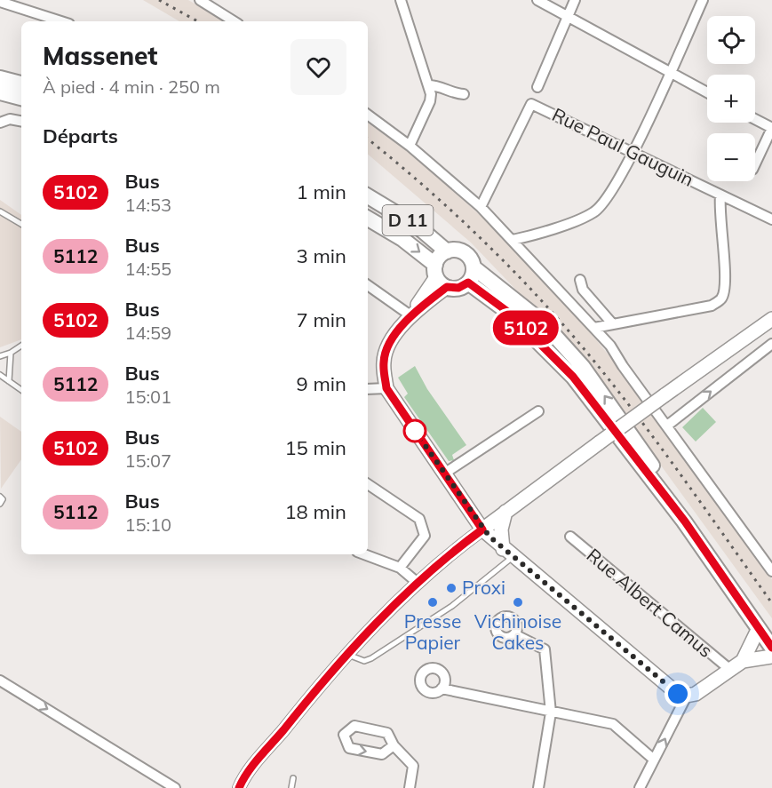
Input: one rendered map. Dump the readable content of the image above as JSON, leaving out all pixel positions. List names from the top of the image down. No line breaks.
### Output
{"streets":{"main road":["D 11"],"street":["Rue Paul Gauguin","Rue Albert Camus"]},"places":["Proxi","Presse Papier","Vichinoise Cakes"],"lines":["bus line 5102"],"page":{"on_map":"5102","map_buttons":["+","−"],"heading":[["Massenet","À pied · 4 min · 250 m"],"Départs"],"list":[{"mark":"5102","name":"Bus","note":"14:53","value":"1 min"},{"mark":"5112","name":"Bus","note":"14:55","value":"3 min"},{"mark":"5102","name":"Bus","note":"14:59","value":"7 min"},{"mark":"5112","name":"Bus","note":"15:01","value":"9 min"},{"mark":"5102","name":"Bus","note":"15:07","value":"15 min"},{"mark":"5112","name":"Bus","note":"15:10","value":"18 min"}]}}
